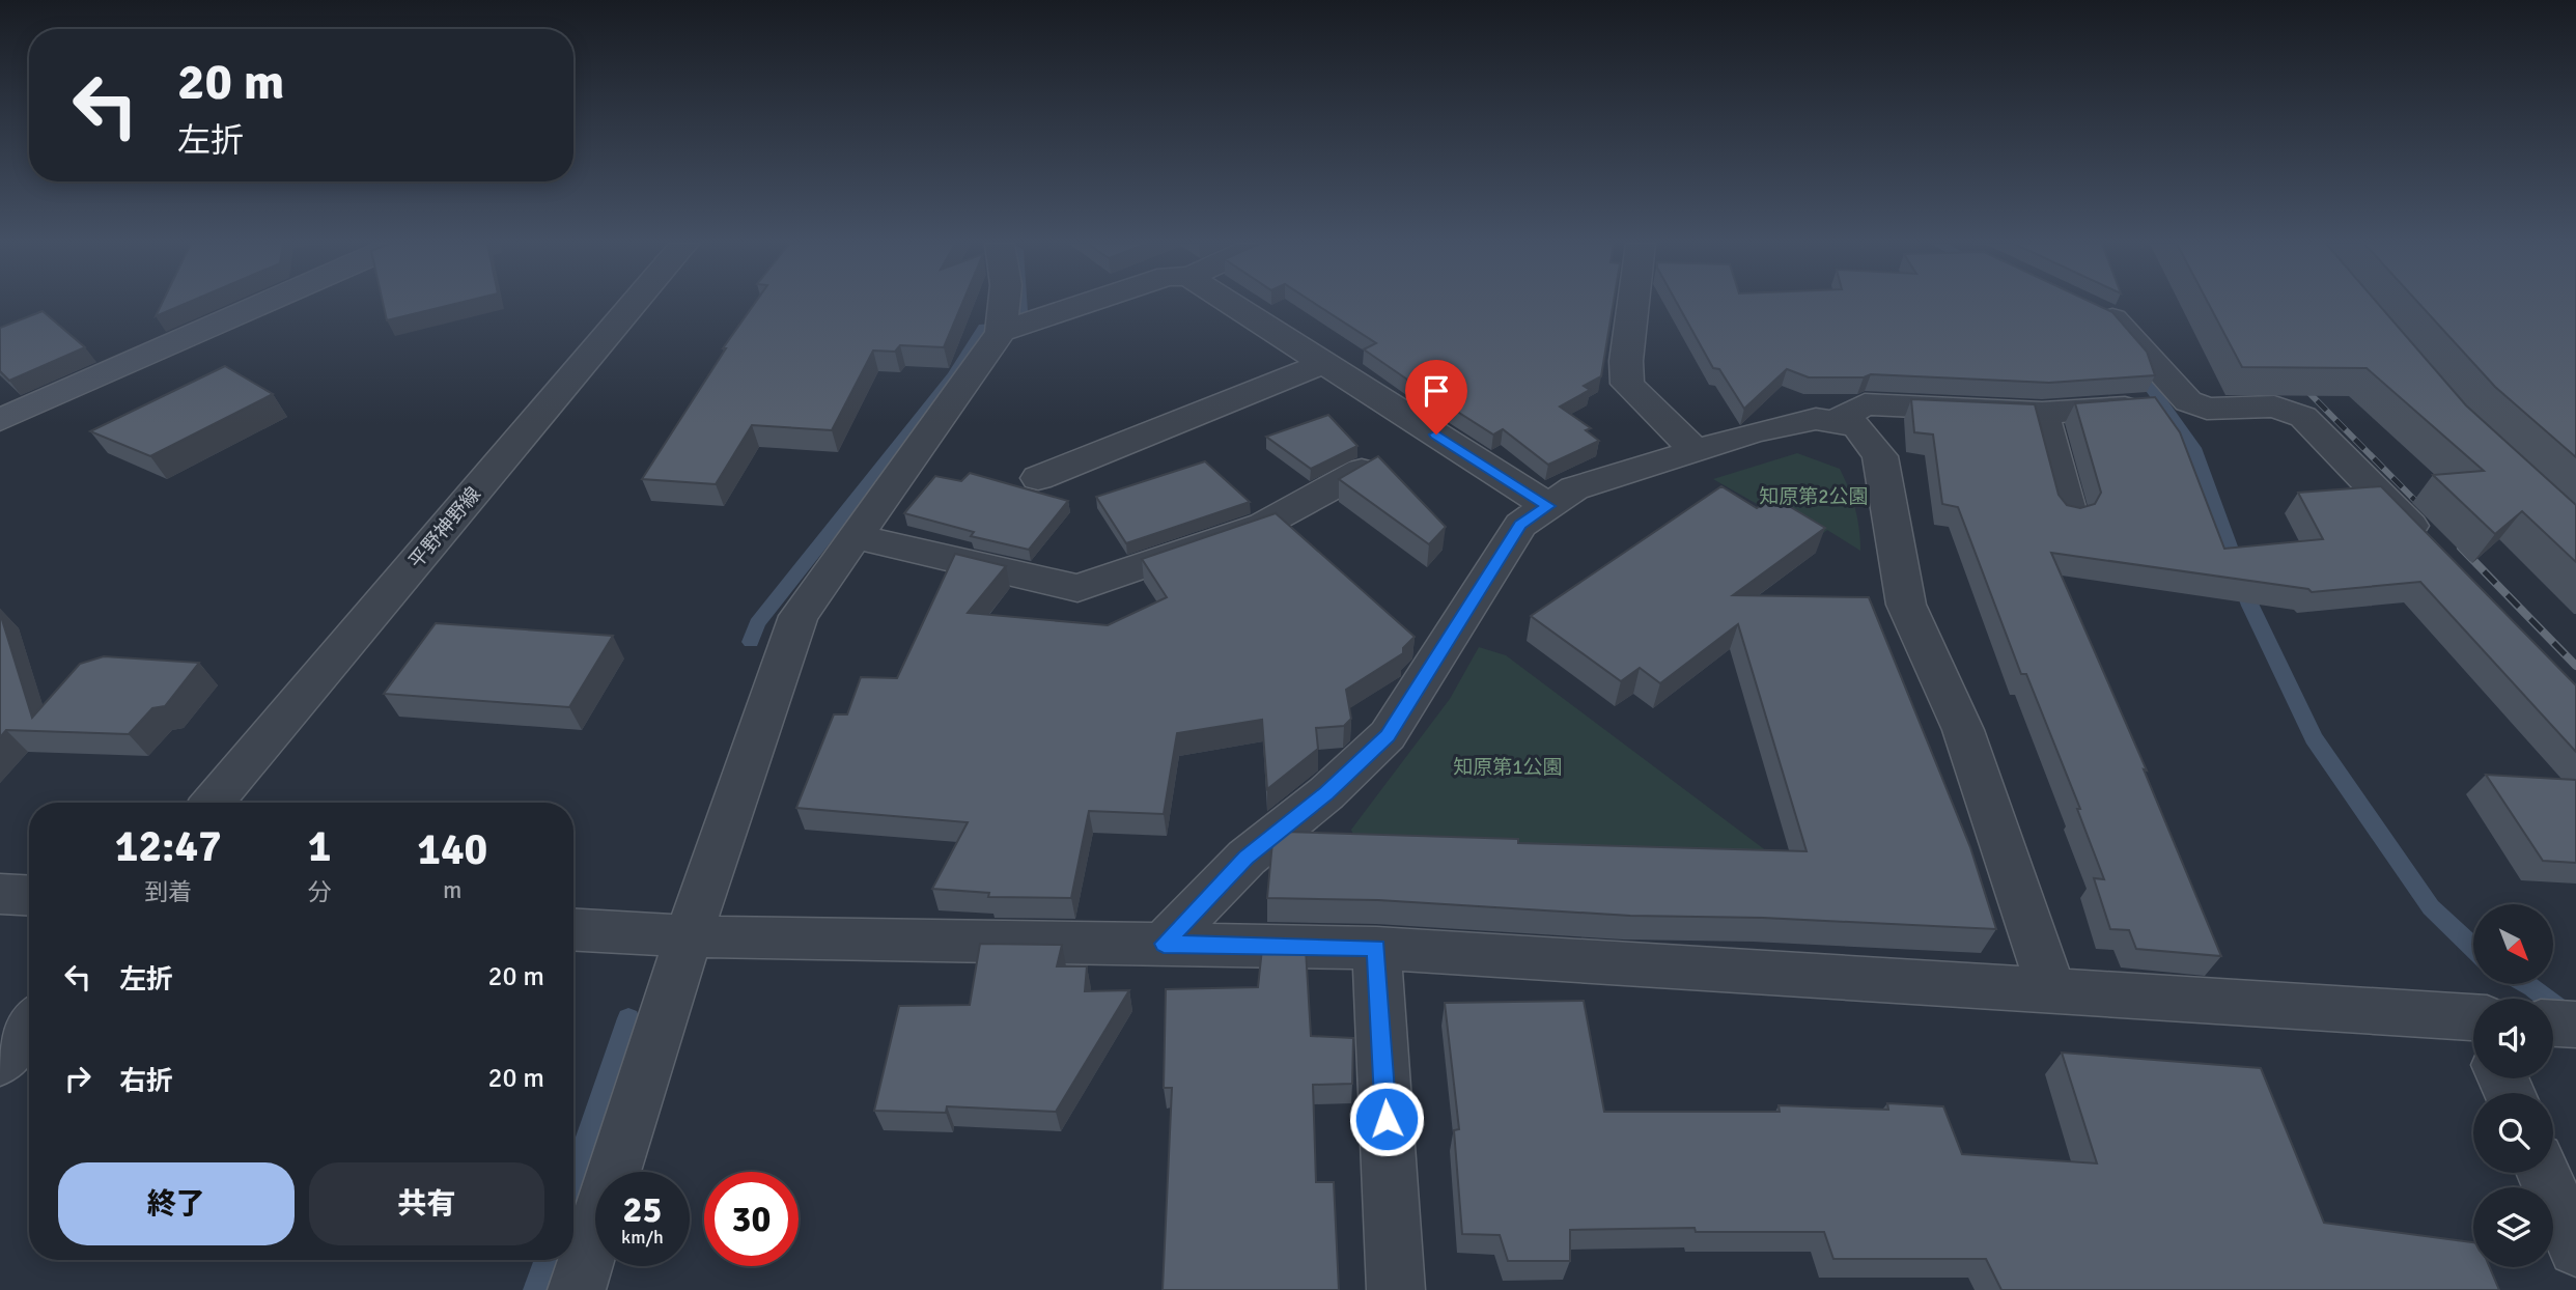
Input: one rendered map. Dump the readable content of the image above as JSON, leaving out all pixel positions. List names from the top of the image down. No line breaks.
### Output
{"streets":{"street":["平野神野線"]},"parks":["知原第2公園","知原第1公園"],"north":"bottom right","page":{"turn":["20 m","左折"],"eta":["12:47","到着","1","分","140","m"],"list":[{"name":"左折","value":"20 m"},{"name":"右折","value":"20 m"}],"buttons":["終了","共有"],"speed":"25 km/h","limit":"30"}}
